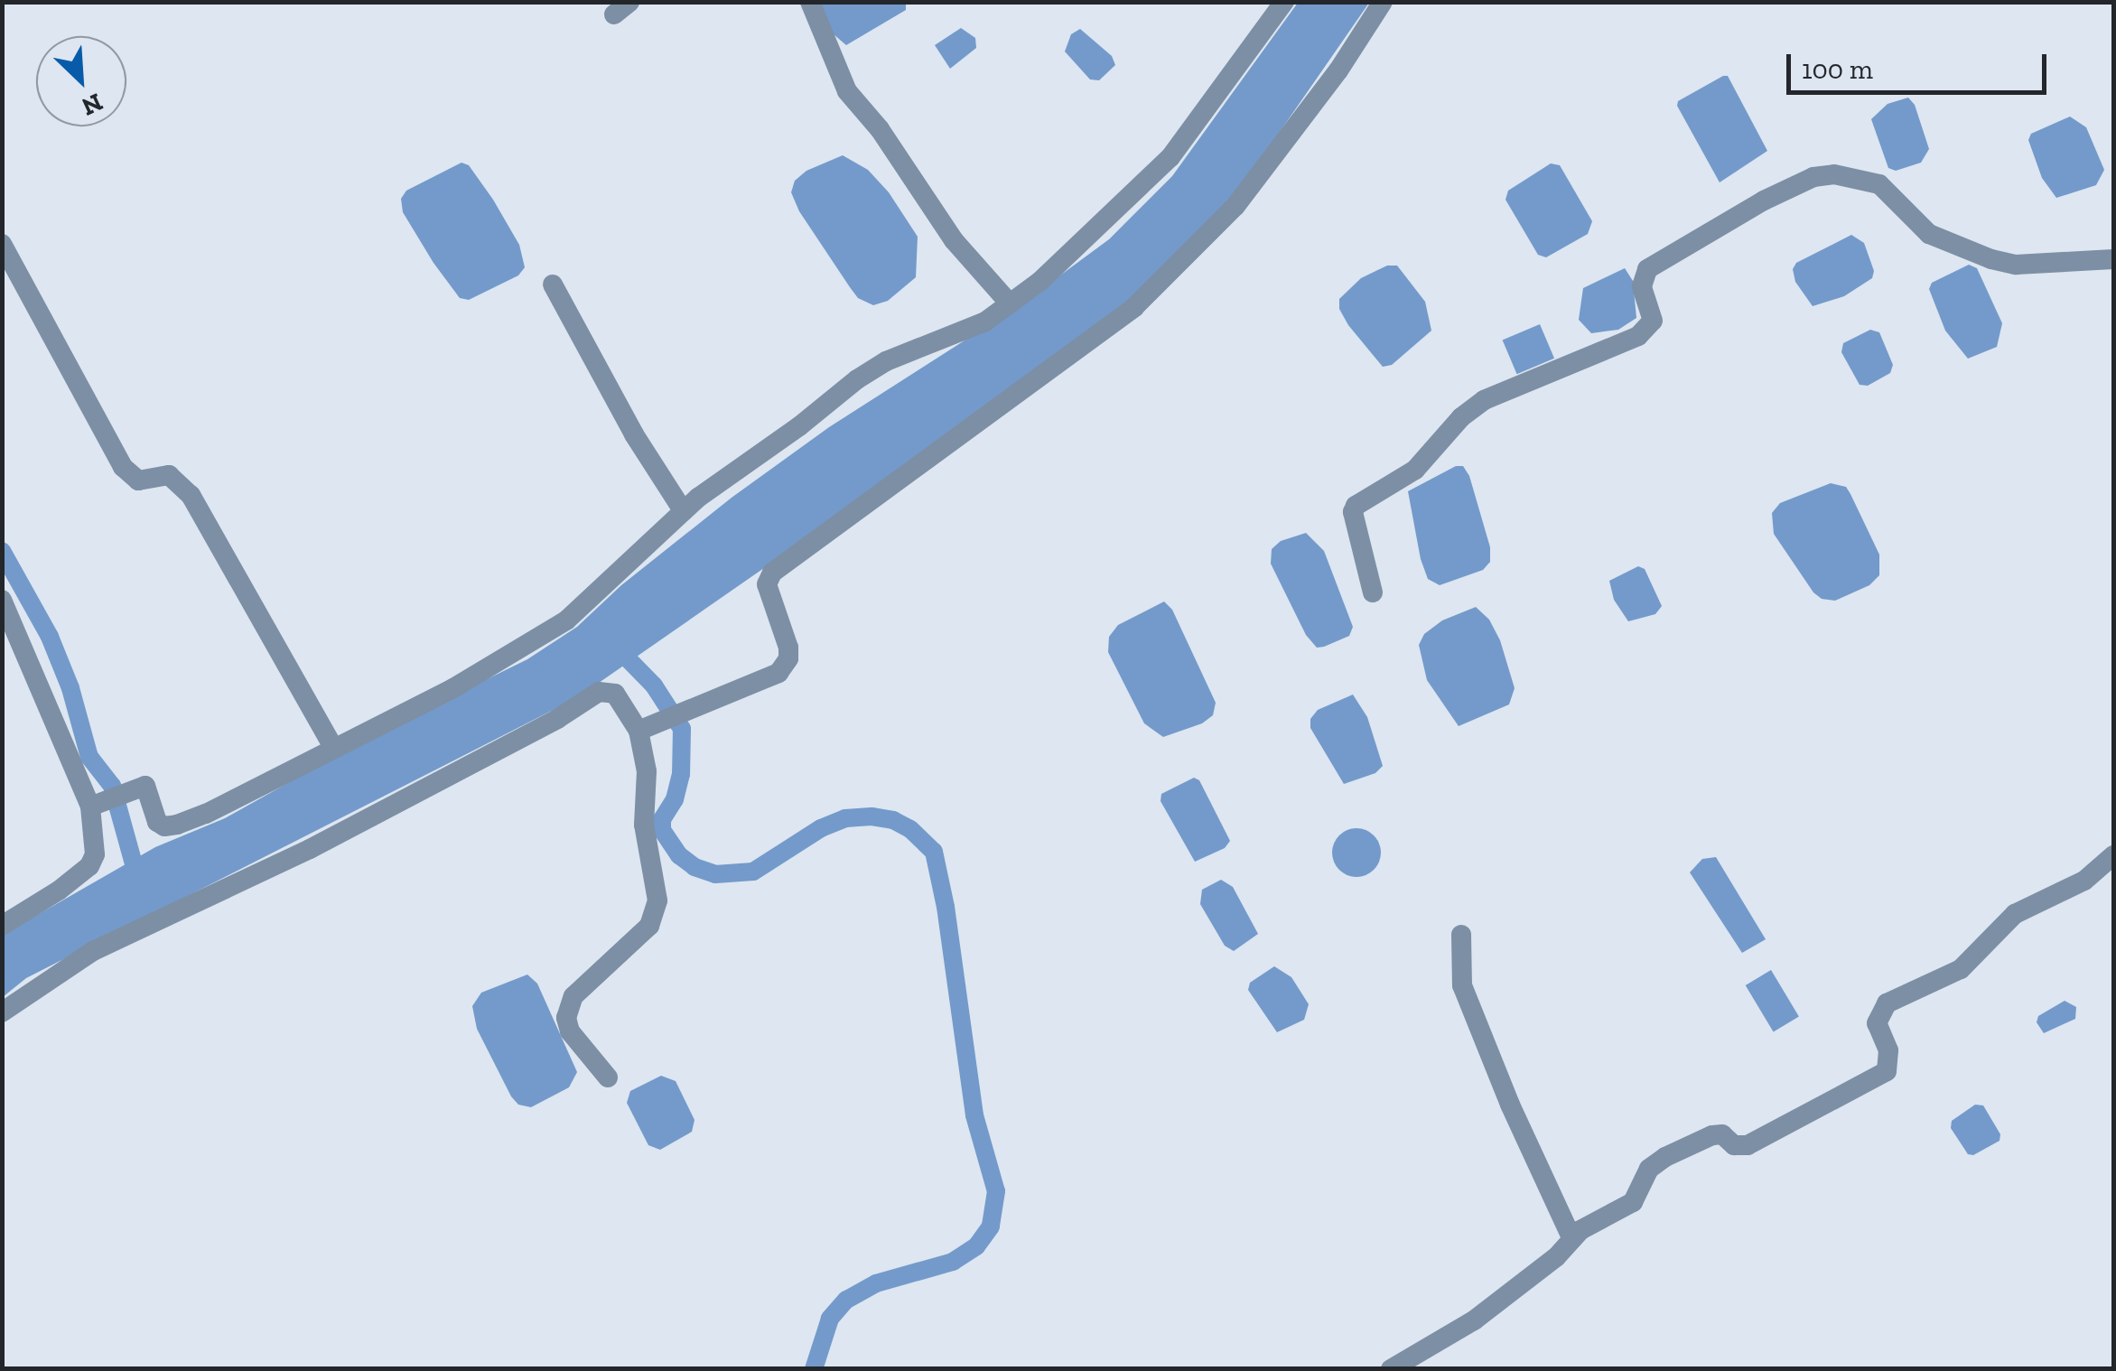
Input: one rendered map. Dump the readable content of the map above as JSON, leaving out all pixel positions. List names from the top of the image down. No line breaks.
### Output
{"scale_bar":"100 m","north":"bottom right"}
